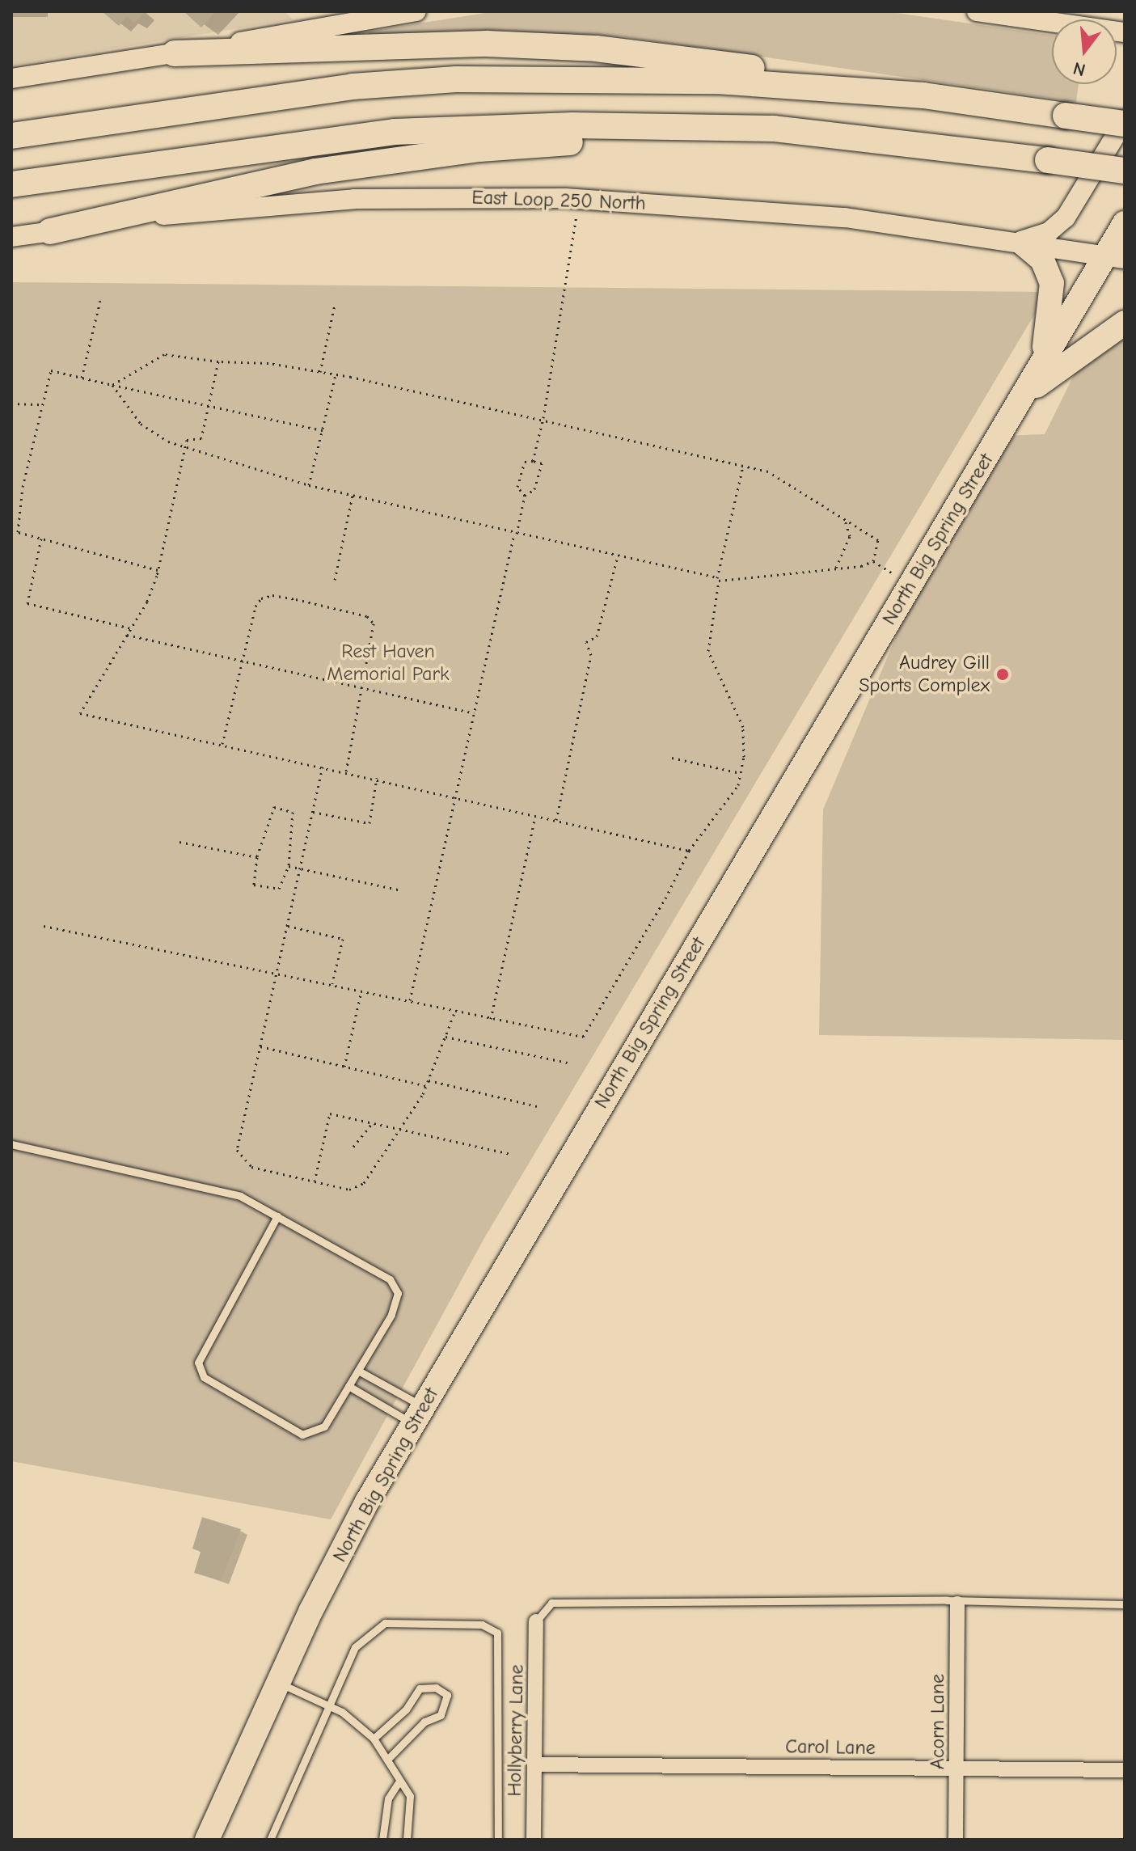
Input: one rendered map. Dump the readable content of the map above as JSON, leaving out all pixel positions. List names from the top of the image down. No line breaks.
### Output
{"streets":{"highway":["North Big Spring Street"],"main road":["East Loop 250 North"],"street":["Acorn Lane","Hollyberry Lane","Carol Lane"]},"crossings":[["East Loop 250 North","North Big Spring Street"],["Acorn Lane","Carol Lane"],["Hollyberry Lane","Carol Lane"]],"parks":["Rest Haven Memorial Park"],"places":["Audrey Gill Sports Complex"],"north":"bottom"}
